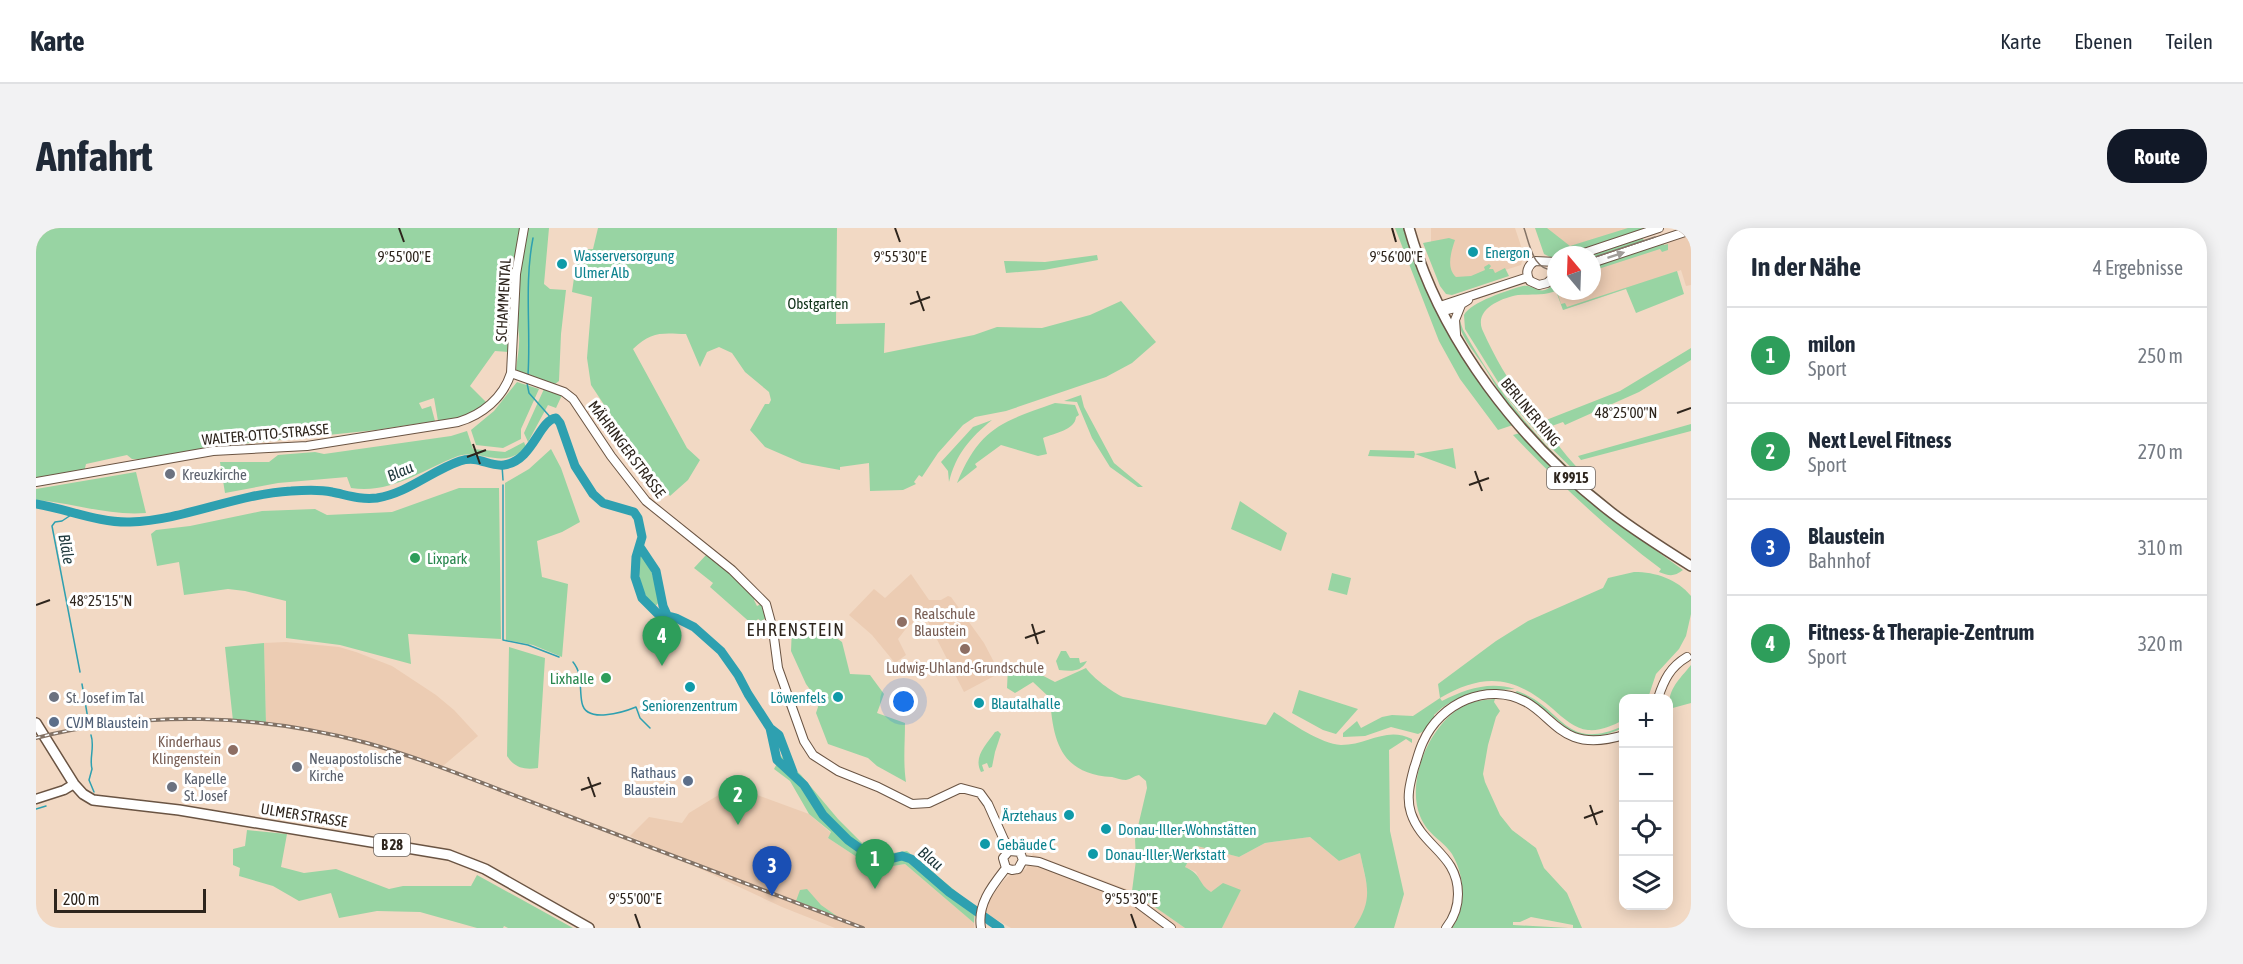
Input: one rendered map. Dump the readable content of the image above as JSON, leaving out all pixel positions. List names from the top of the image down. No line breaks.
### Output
{"streets":{"main road":["BERLINER RING","K 9915","ULMER STRASSE","B 28"],"street":["SCHAMMENTAL","WALTER-OTTO-STRASSE","MÄHRINGER STRASSE"]},"crossings":[["SCHAMMENTAL","WALTER-OTTO-STRASSE"],["SCHAMMENTAL","MÄHRINGER STRASSE"],["WALTER-OTTO-STRASSE","MÄHRINGER STRASSE"]],"districts":["EHRENSTEIN"],"water":["Blau","Bläle"],"parks":["Obstgarten"],"places":["Energon","Wasserversorgung Ulmer Alb","Kreuzkirche","Lixpark","Realschule Blaustein","Ludwig-Uhland-Grundschule","Lixhalle","Seniorenzentrum","St. Josef im Tal","Löwenfels","Blautalhalle","CVJM Blaustein","Kinderhaus Klingenstein","Neuapostolische Kirche","Rathaus Blaustein","Kapelle St. Josef","Ärztehaus","Donau-Iller-Wohnstätten","Gebäude C","Donau-Iller-Werkstatt"],"scale_bar":"200 m","north":"top","page":{"header":"Karte","nav":["Karte","Ebenen","Teilen"],"buttons":"Route","title":"Anfahrt","heading":["In der Nähe","4 Ergebnisse"],"list":[{"mark":"1","name":"milon","note":"Sport","value":"250 m"},{"mark":"2","name":"Next Level Fitness","note":"Sport","value":"270 m"},{"mark":"3","name":"Blaustein","note":"Bahnhof","value":"310 m"},{"mark":"4","name":"Fitness- & Therapie-Zentrum","note":"Sport","value":"320 m"}],"pins":["4","2","1","3"],"map_buttons":["+","−"],"scale":"200 m"},"coordinates":["9°55'00\"E","9°55'30\"E","9°56'00\"E","48°25'00\"N","48°25'15\"N"]}
